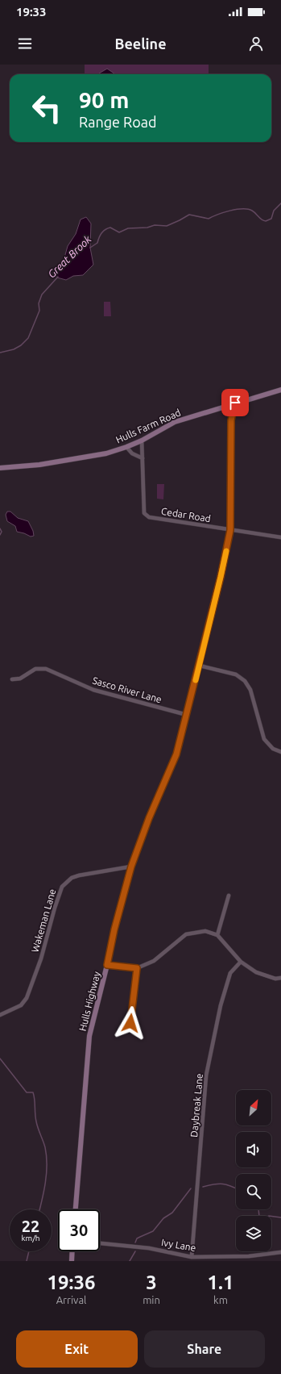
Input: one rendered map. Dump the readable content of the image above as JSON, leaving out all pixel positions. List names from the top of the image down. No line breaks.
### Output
{"streets":{"street":["Hulls Farm Road","Cedar Road","Sasco River Lane","Wakeman Lane","Hulls Highway","Daybreak Lane","Ivy Lane"]},"crossings":[["Hulls Farm Road","Cedar Road"],["Hulls Farm Road","Hulls Highway"],["Cedar Road","Hulls Highway"],["Sasco River Lane","Hulls Highway"],["Wakeman Lane","Hulls Highway"],["Daybreak Lane","Ivy Lane"]],"water":["Great Brook"],"north":"top right","page":{"status":"19:33","header":"Beeline","turn":["90 m","Range Road"],"speed":"22 km/h","limit":"30","eta":["19:36","Arrival","3","min","1.1","km"],"buttons":["Exit","Share"]}}
